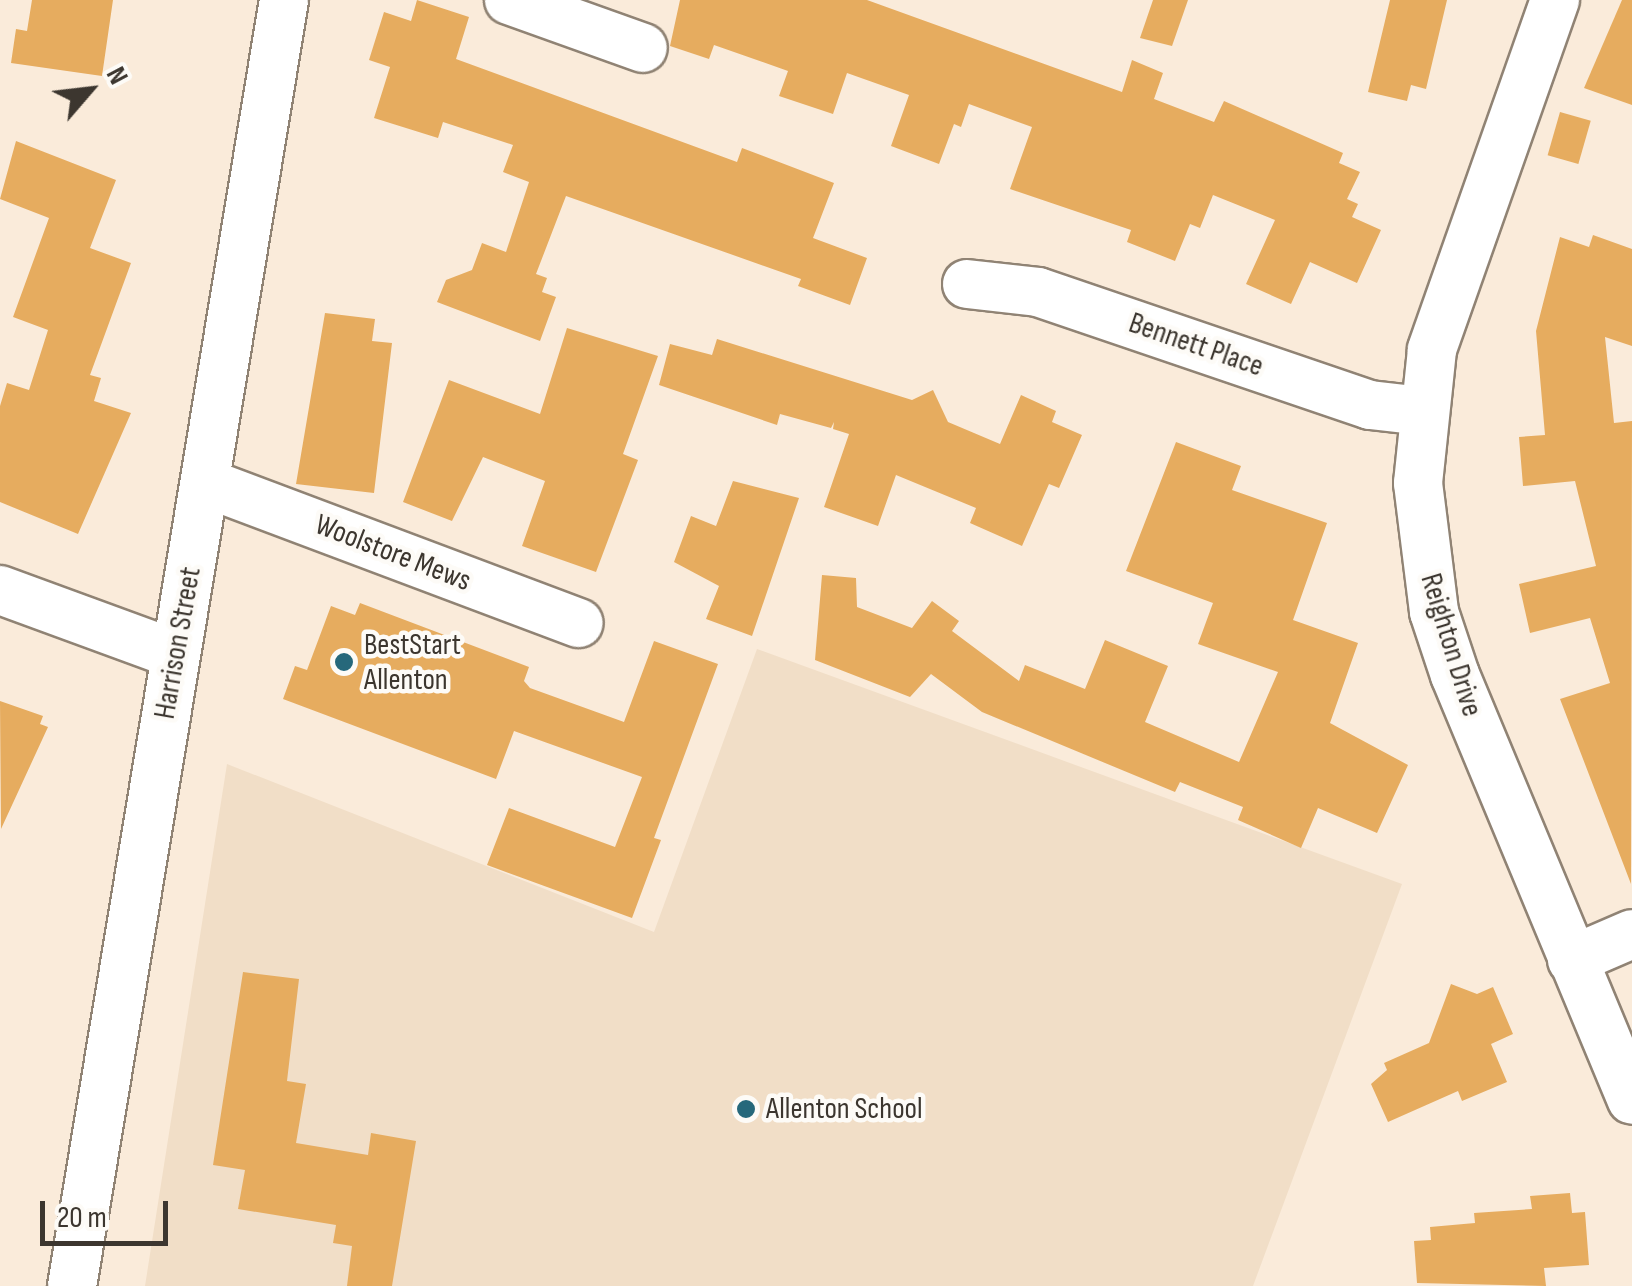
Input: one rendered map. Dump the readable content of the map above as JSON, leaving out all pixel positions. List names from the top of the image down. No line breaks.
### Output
{"streets":{"street":["Bennett Place","Woolstore Mews","Harrison Street","Reighton Drive"]},"crossings":[["Bennett Place","Reighton Drive"],["Woolstore Mews","Harrison Street"]],"places":["BestStart Allenton","Allenton School"],"scale_bar":"20 m","north":"top right"}
